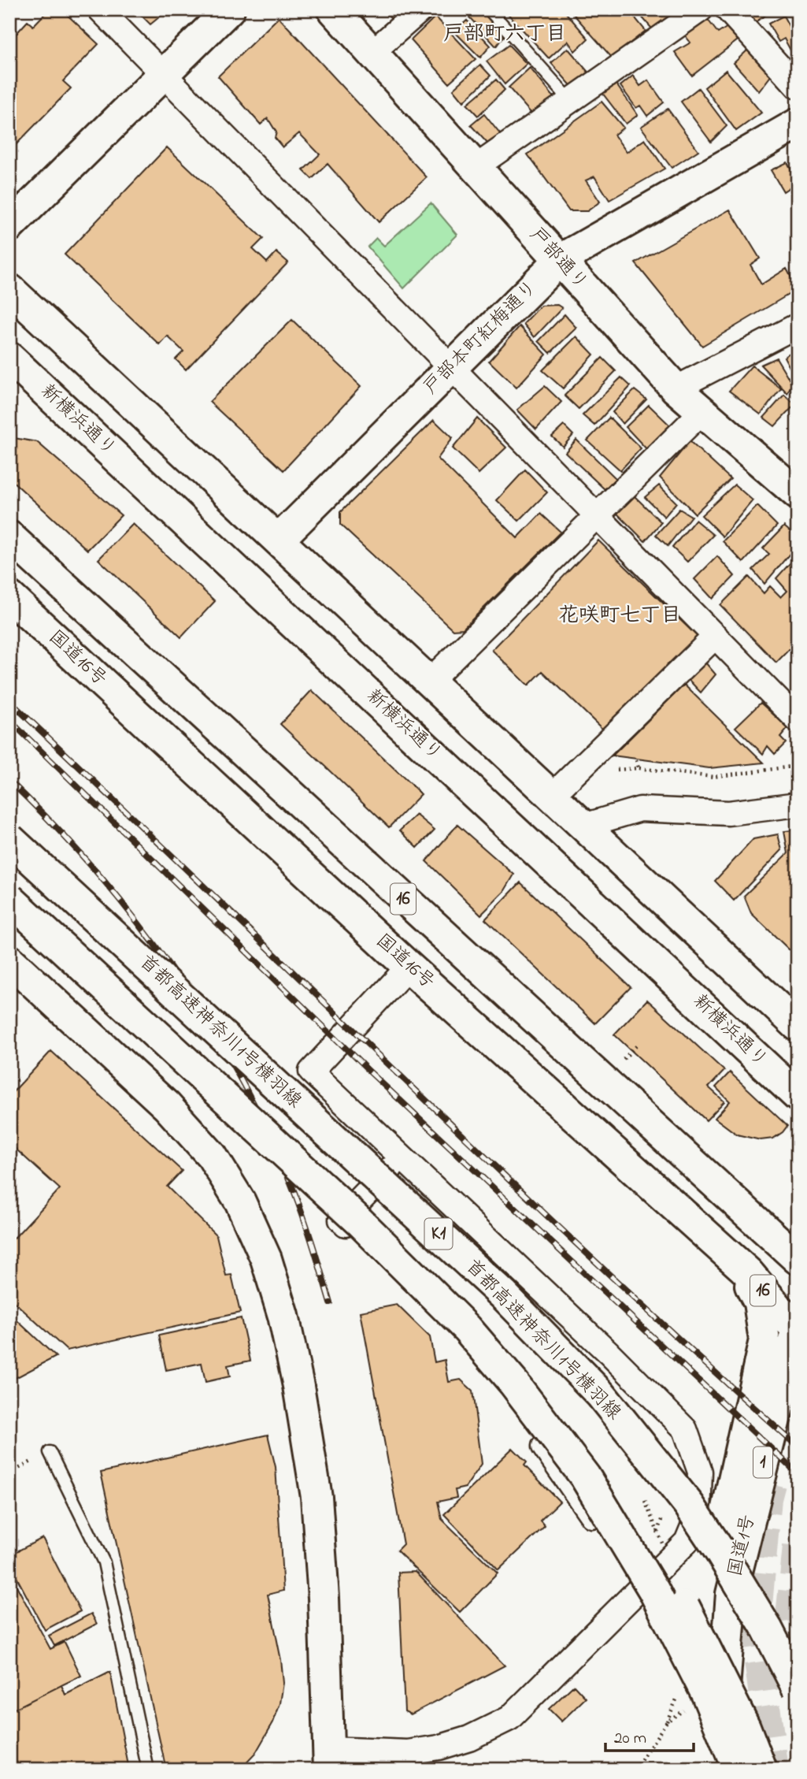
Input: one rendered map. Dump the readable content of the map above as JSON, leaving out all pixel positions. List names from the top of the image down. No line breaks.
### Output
{"streets":{"main road":["戸部通り","戸部本町紅梅通り","新横浜通り","国道16号","16","首都高速神奈川1号横羽線","K1","1","国道1号"]},"crossings":[["戸部通り","戸部本町紅梅通り"],["国道16号","国道1号"]],"districts":["戸部町六丁目","花咲町七丁目"],"scale_bar":"20 m"}
